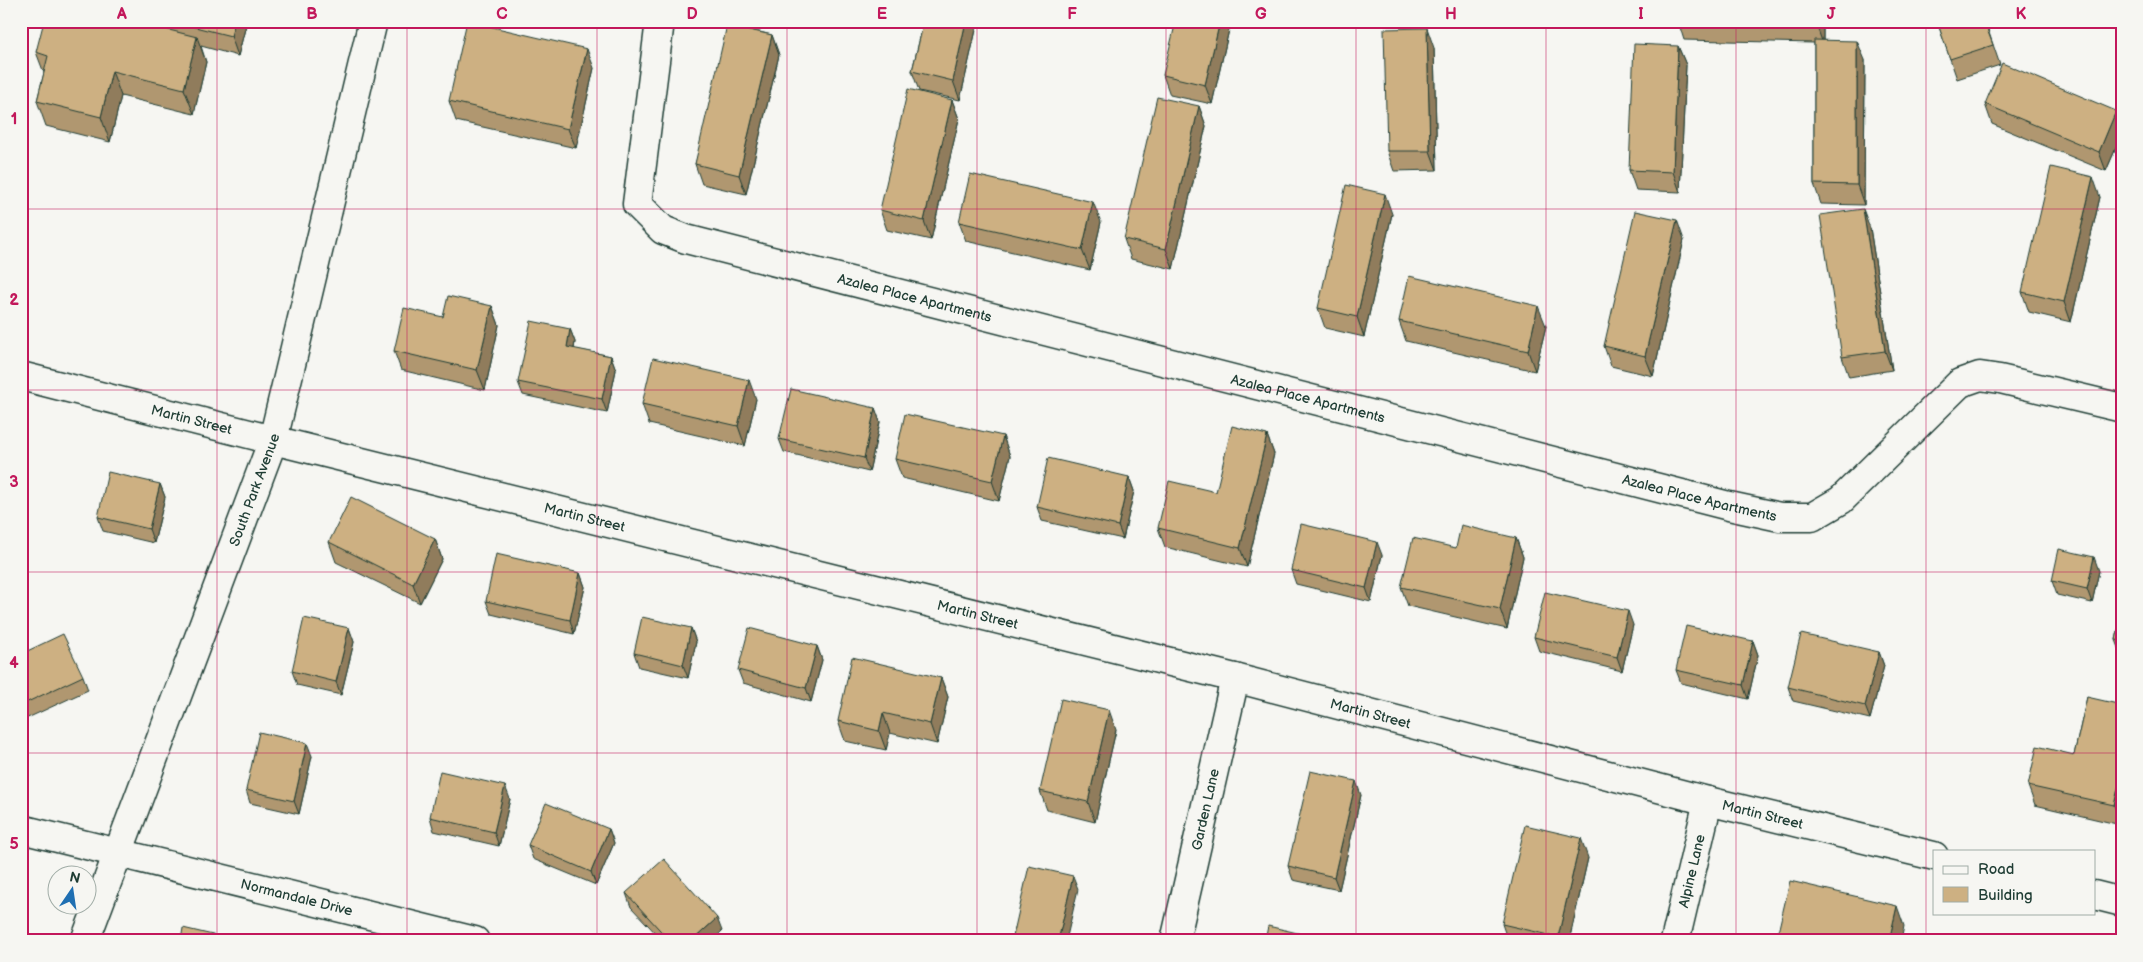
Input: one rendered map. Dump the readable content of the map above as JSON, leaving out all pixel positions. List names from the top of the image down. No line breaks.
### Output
{"streets":{"street":["Azalea Place Apartments","Martin Street","South Park Avenue","Garden Lane","Alpine Lane","Normandale Drive"]},"crossings":[["Martin Street","South Park Avenue"],["Martin Street","Garden Lane"],["Martin Street","Alpine Lane"],["South Park Avenue","Normandale Drive"]],"legend":["Road","Building"],"north":"top","grid":{"columns":["A","B","C","D","E","F","G","H","I","J","K"],"rows":["1","2","3","4","5"]}}
